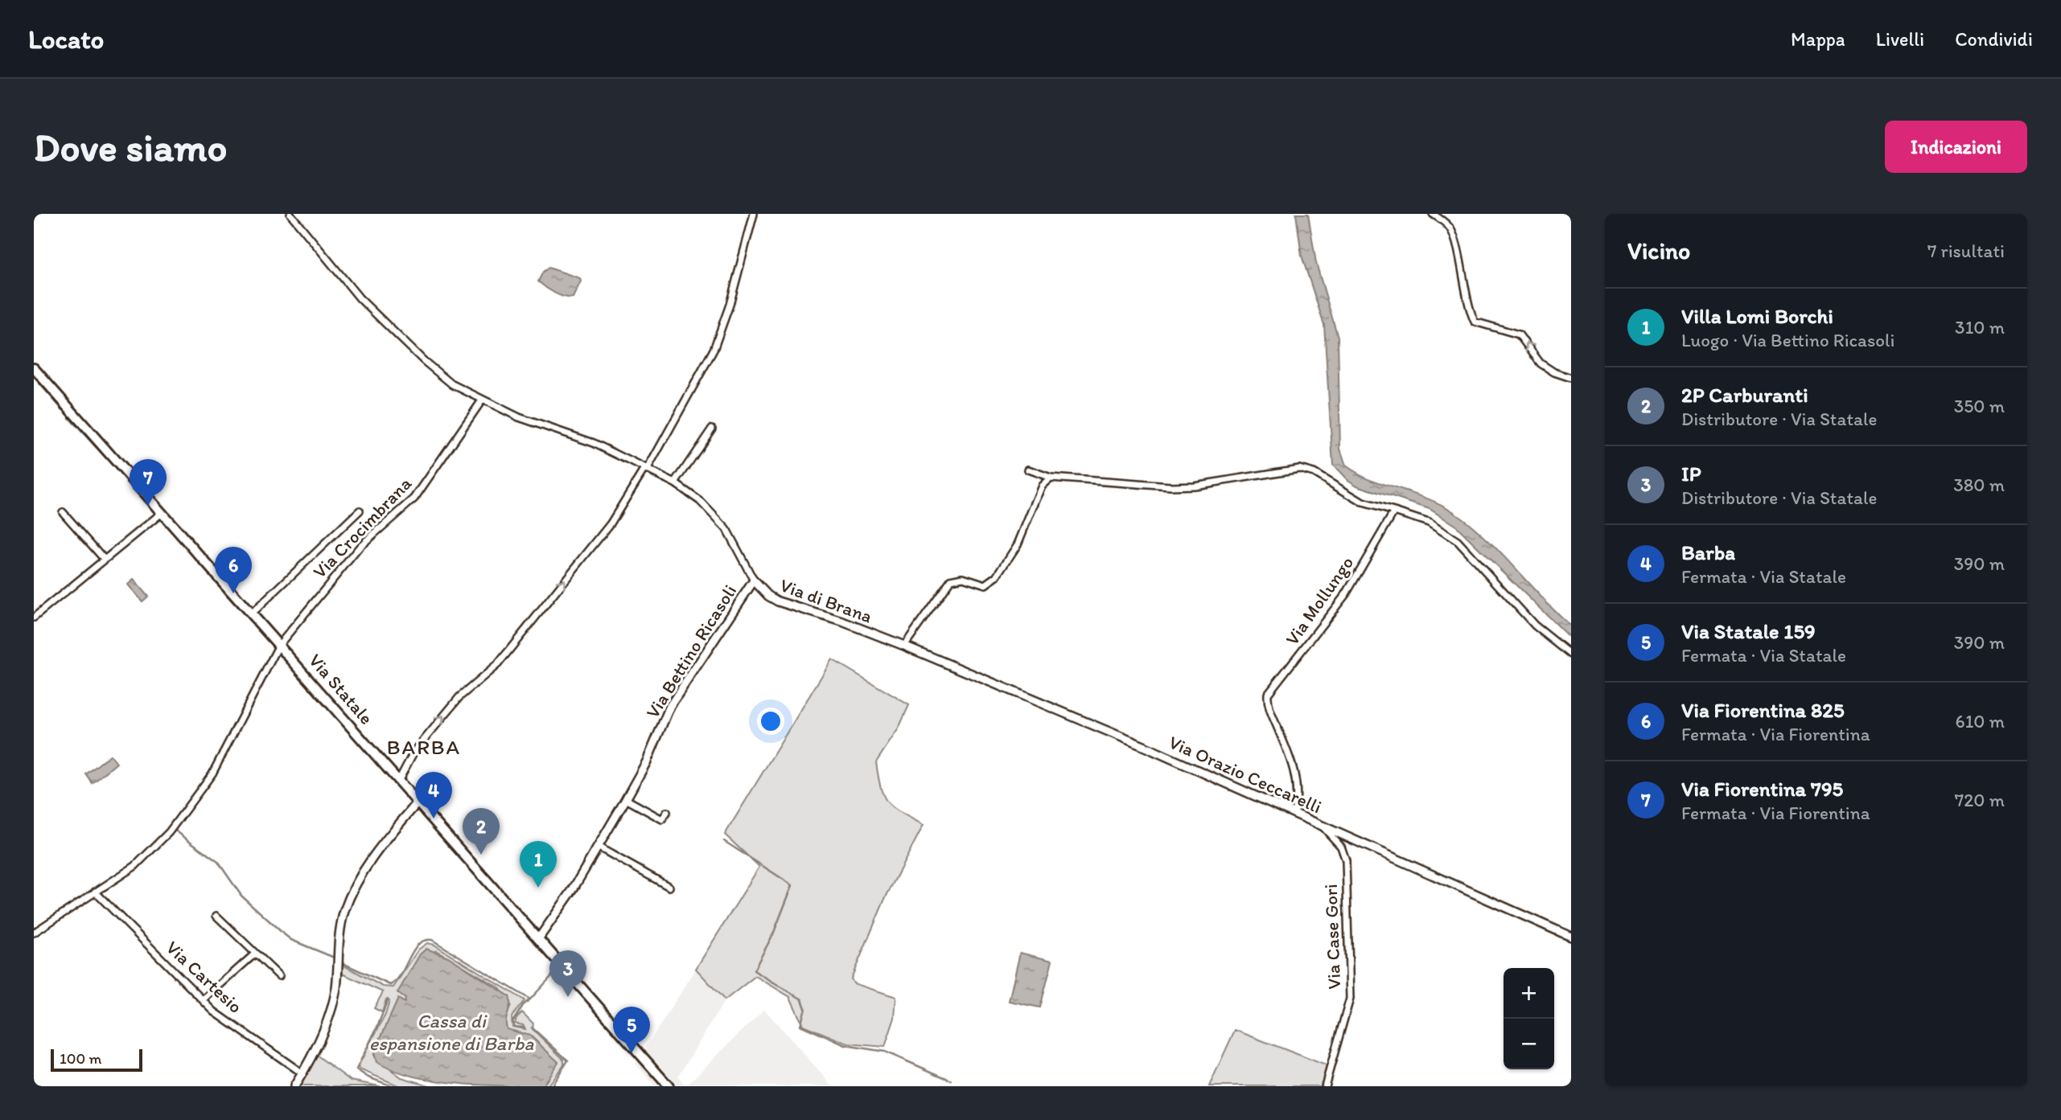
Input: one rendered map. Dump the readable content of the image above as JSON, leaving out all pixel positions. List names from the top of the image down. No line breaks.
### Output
{"streets":{"main road":["Via Statale"],"street":["Via Crocimbrana","Via di Brana","Via Mollungo","Via Bettino Ricasoli","Via Orazio Ceccarelli","Via Case Gori","Via Cartesio"]},"crossings":[["Via Crocimbrana","Via di Brana"],["Via Crocimbrana","Via Statale"],["Via Crocimbrana","Via Cartesio"],["Via di Brana","Via Bettino Ricasoli"],["Via di Brana","Via Orazio Ceccarelli"],["Via Mollungo","Via Orazio Ceccarelli"],["Via Bettino Ricasoli","Via Statale"],["Via Orazio Ceccarelli","Via Case Gori"]],"districts":["BARBA"],"water":["Cassa di espansione di Barba"],"scale_bar":"100 m","page":{"header":"Locato","nav":["Mappa","Livelli","Condividi"],"buttons":"Indicazioni","title":"Dove siamo","heading":["Vicino","7 risultati"],"list":[{"mark":"1","name":"Villa Lomi Borchi","note":"Luogo · Via Bettino Ricasoli","value":"310 m"},{"mark":"2","name":"2P Carburanti","note":"Distributore · Via Statale","value":"350 m"},{"mark":"3","name":"IP","note":"Distributore · Via Statale","value":"380 m"},{"mark":"4","name":"Barba","note":"Fermata · Via Statale","value":"390 m"},{"mark":"5","name":"Via Statale 159","note":"Fermata · Via Statale","value":"390 m"},{"mark":"6","name":"Via Fiorentina 825","note":"Fermata · Via Fiorentina","value":"610 m"},{"mark":"7","name":"Via Fiorentina 795","note":"Fermata · Via Fiorentina","value":"720 m"}],"pins":["7","6","4","2","1","3","5"],"map_buttons":["+","−"],"scale":"100 m"}}
